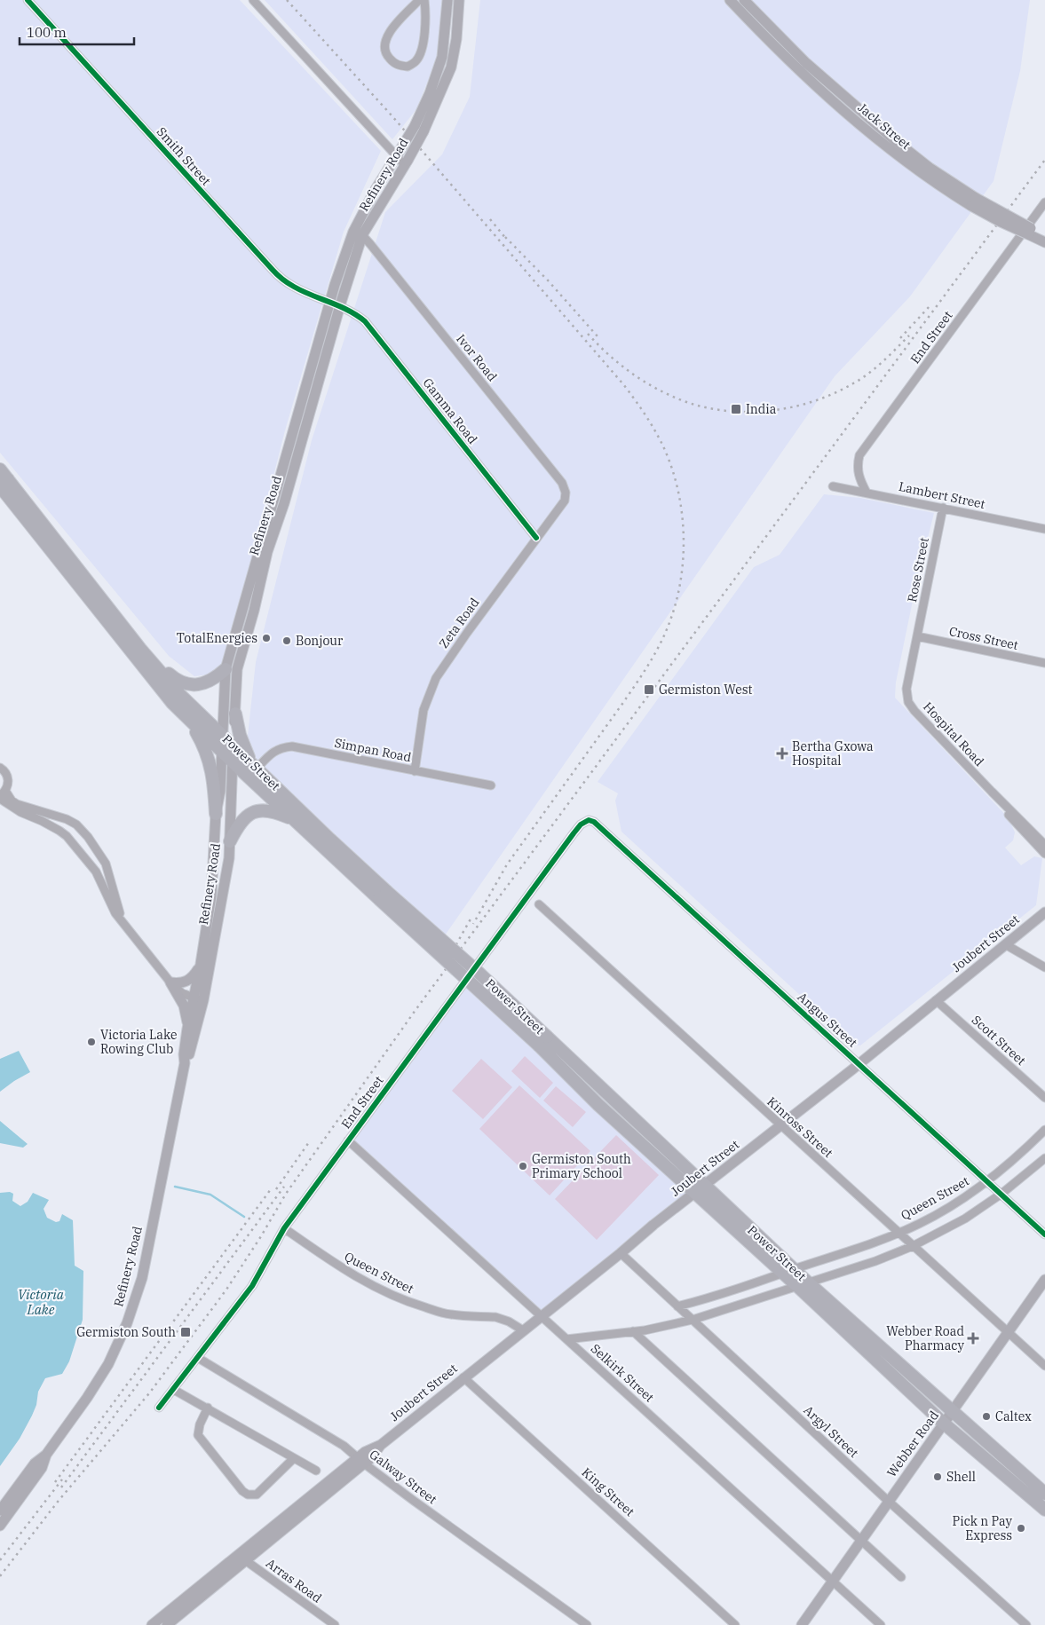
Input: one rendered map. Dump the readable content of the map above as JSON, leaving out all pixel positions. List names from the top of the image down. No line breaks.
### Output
{"streets":{"main road":["Jack Street","Refinery Road","Power Street","Joubert Street","Webber Road"],"street":["Smith Street","End Street","Ivor Road","Gamma Road","Lambert Street","Rose Street","Zeta Road","Cross Street","Hospital Road","Simpan Road","Angus Street","Scott Street","Kinross Street","Queen Street","Selkirk Street","Argyl Street","Galway Street","King Street","Arras Road"]},"crossings":[["Smith Street","Refinery Road"],["Smith Street","Gamma Road"],["Refinery Road","Ivor Road"],["Refinery Road","Gamma Road"],["Refinery Road","Power Street"],["End Street","Lambert Street"],["End Street","Angus Street"],["End Street","Queen Street"],["End Street","Selkirk Street"],["End Street","Galway Street"],["Ivor Road","Zeta Road"],["Gamma Road","Zeta Road"],["Lambert Street","Rose Street"],["Rose Street","Cross Street"],["Rose Street","Hospital Road"],["Zeta Road","Simpan Road"],["Cross Street","Hospital Road"],["Simpan Road","Power Street"],["Power Street","Joubert Street"],["Power Street","Queen Street"],["Power Street","Webber Road"],["Joubert Street","Angus Street"],["Joubert Street","Scott Street"],["Joubert Street","Kinross Street"],["Joubert Street","Queen Street"],["Joubert Street","Selkirk Street"],["Joubert Street","Argyl Street"],["Joubert Street","Galway Street"],["Joubert Street","King Street"],["Joubert Street","Arras Road"],["Angus Street","Queen Street"],["Kinross Street","Queen Street"],["Kinross Street","Webber Road"],["Queen Street","Argyl Street"],["Selkirk Street","Webber Road"],["Argyl Street","Webber Road"]],"water":["Victoria Lake"],"places":{"transit":["India","Germiston West","Germiston South"],"other":["TotalEnergies","Bonjour","Victoria Lake Rowing Club","Germiston South Primary School","Caltex","Shell","Pick n Pay Express"],"health":["Bertha Gxowa Hospital","Webber Road Pharmacy"]},"scale_bar":"100 m"}
